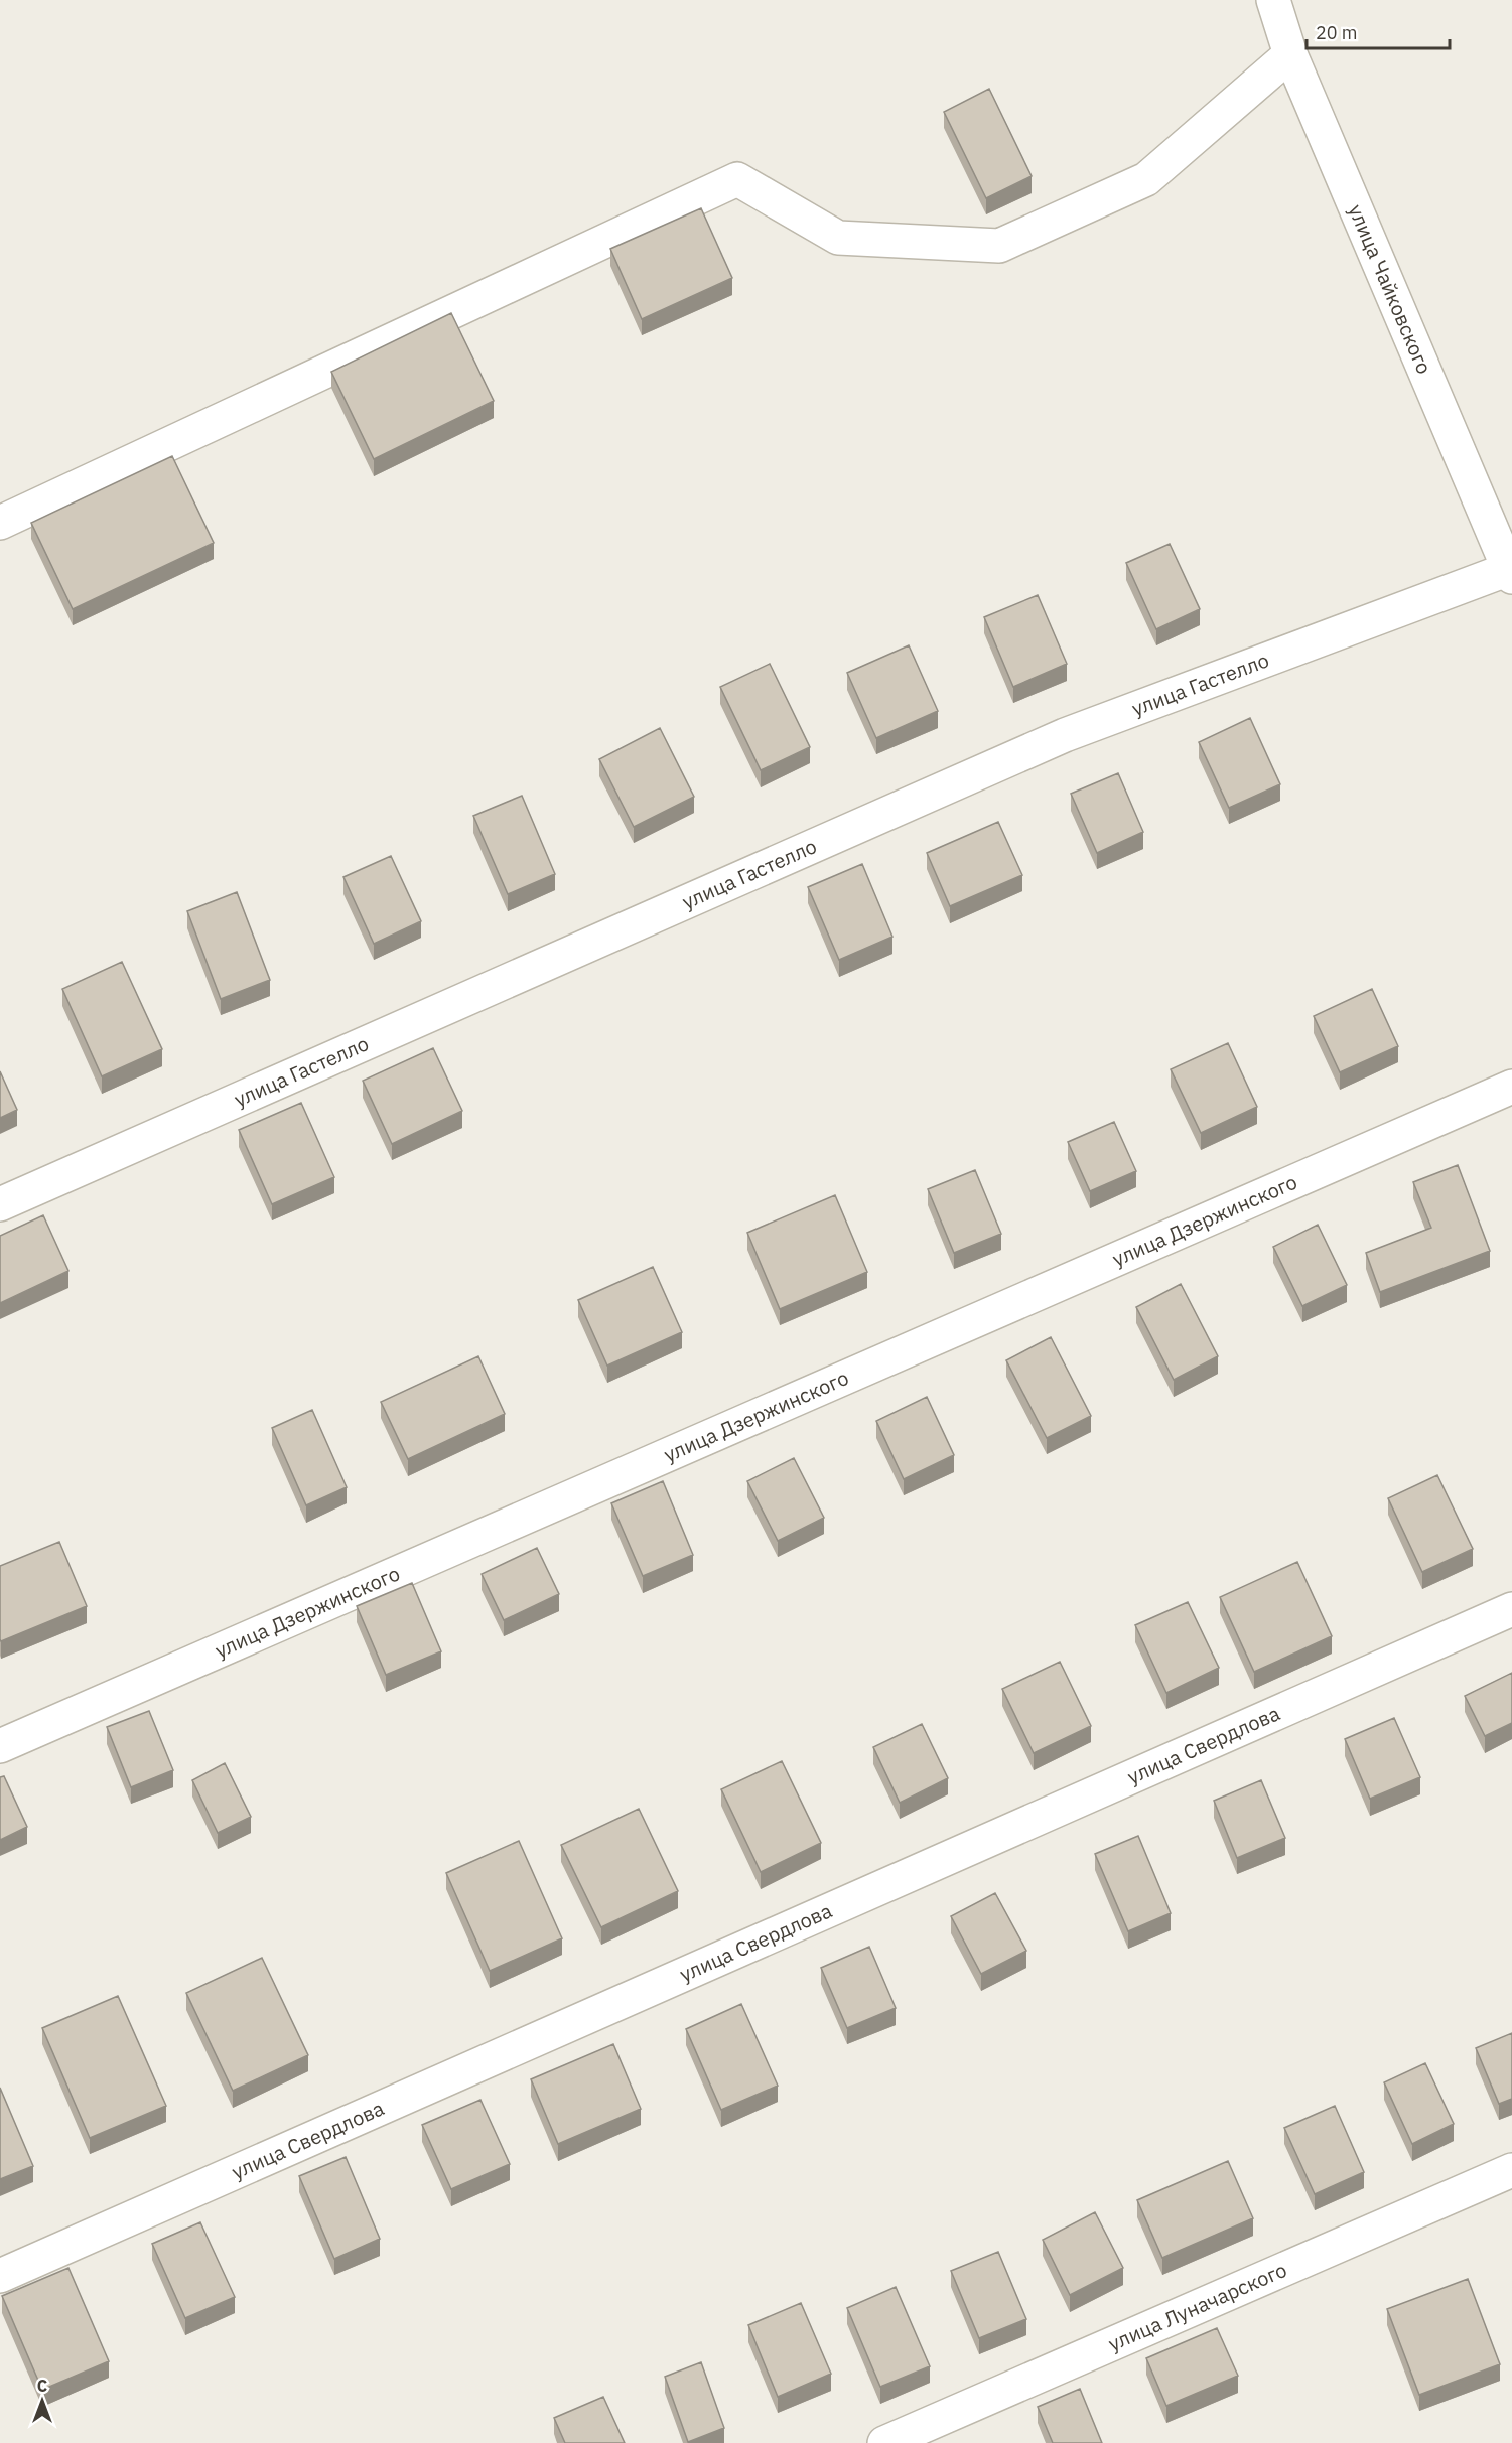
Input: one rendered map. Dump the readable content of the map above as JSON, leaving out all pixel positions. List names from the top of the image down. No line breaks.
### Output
{"streets":{"street":["улица Чайковского","улица Гастелло","улица Дзержинского","улица Свердлова","улица Луначарского"]},"crossings":[["улица Чайковского","улица Гастелло"]],"scale_bar":"20 m","north":"top"}
